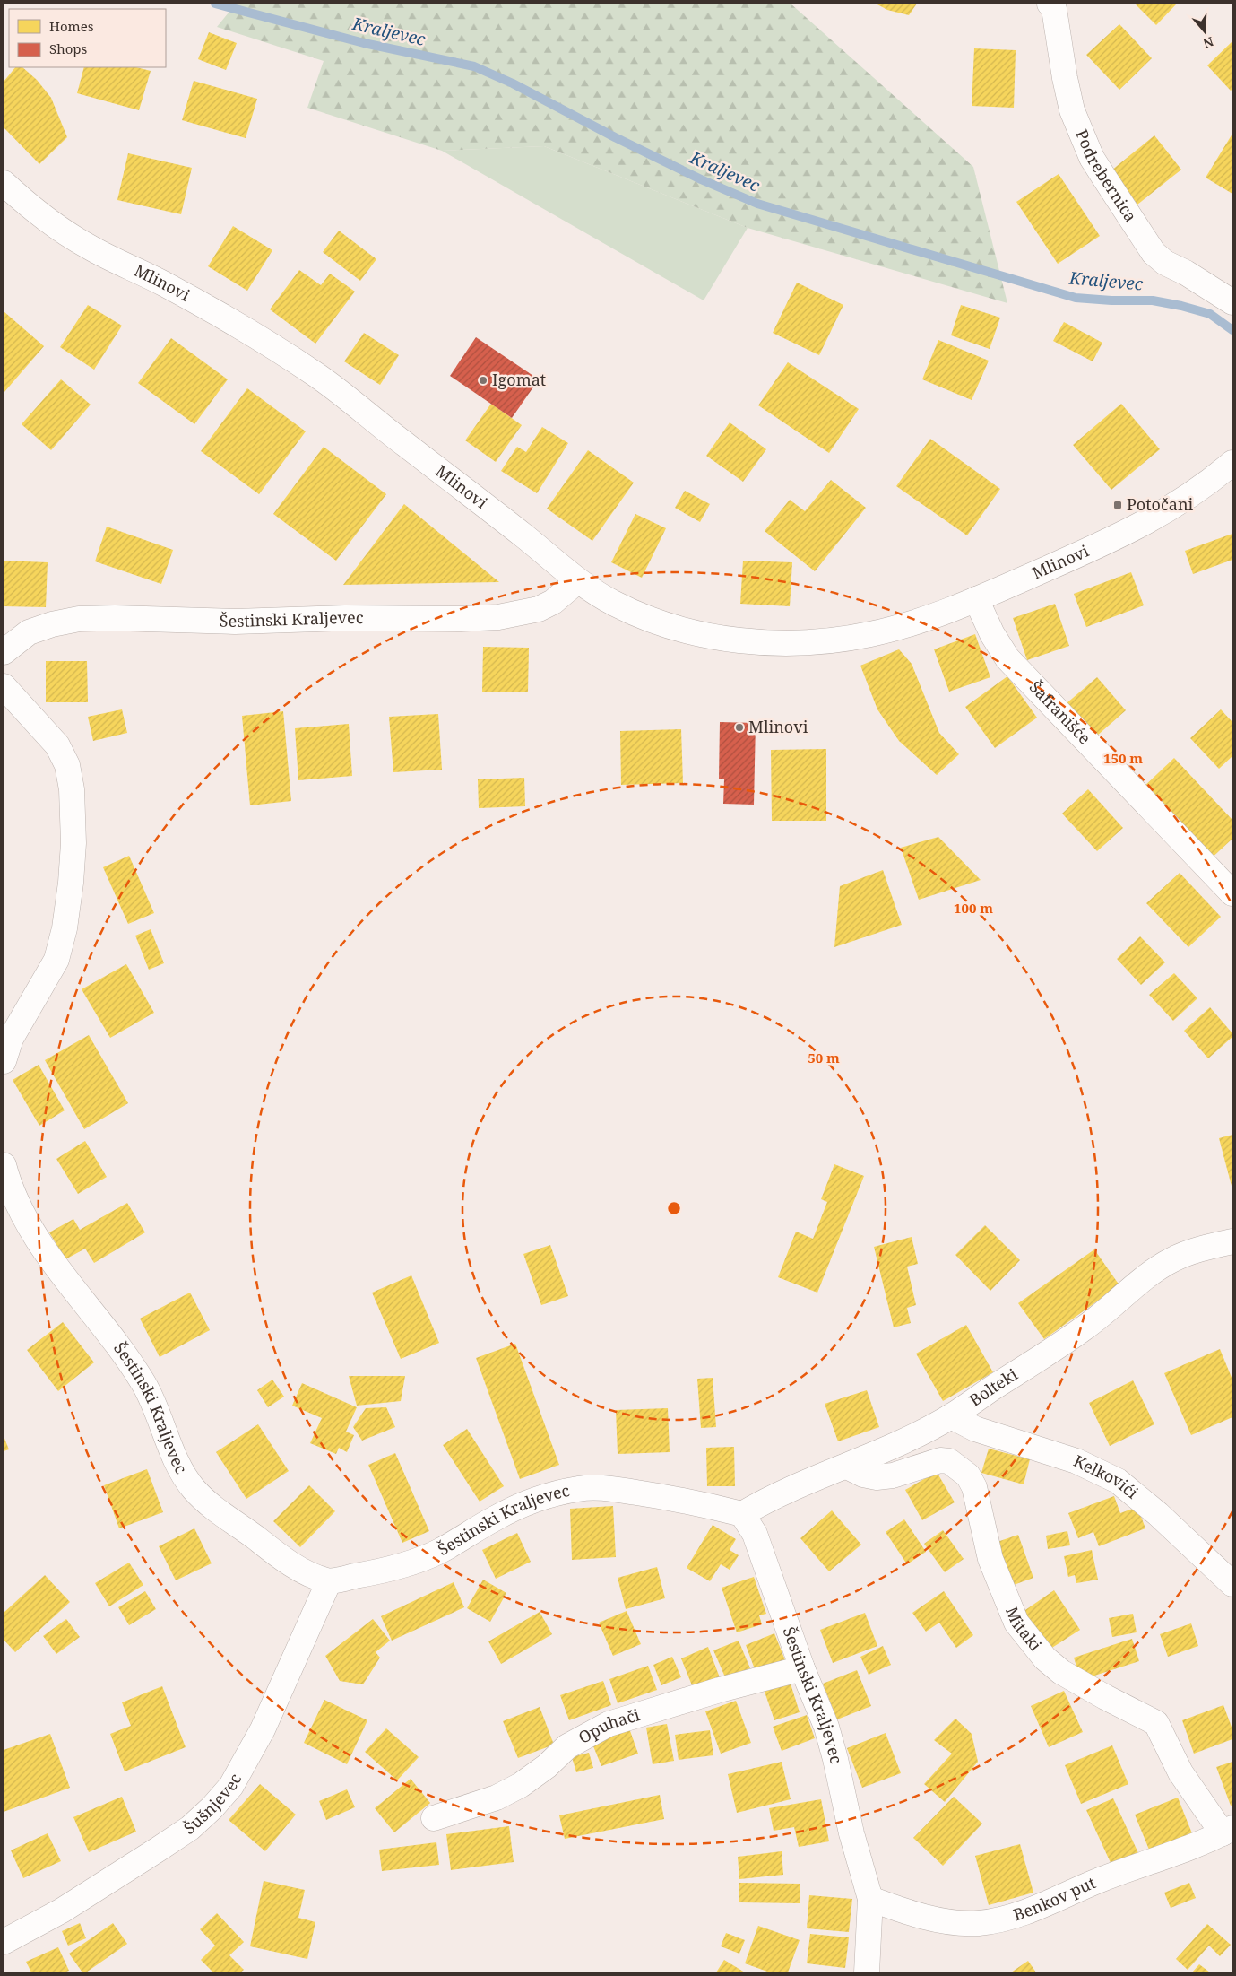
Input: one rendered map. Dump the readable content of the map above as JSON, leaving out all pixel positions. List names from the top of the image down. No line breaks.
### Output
{"streets":{"street":["Podrebernica","Mlinovi","Šestinski Kraljevec","Šafranišće","Bolteki","Kelkovići","Mitaki","Opuhači","Šušnjevec","Benkov put"]},"crossings":[["Mlinovi","Šestinski Kraljevec"],["Mlinovi","Šafranišće"],["Šestinski Kraljevec","Bolteki"],["Šestinski Kraljevec","Opuhači"],["Šestinski Kraljevec","Šušnjevec"],["Šestinski Kraljevec","Benkov put"],["Bolteki","Kelkovići"],["Bolteki","Mitaki"],["Mitaki","Benkov put"]],"water":["Kraljevec"],"places":{"other":["Igomat","Mlinovi"],"transit":["Potočani"]},"legend":["Homes","Shops"],"north":"bottom","rings":["150 m","100 m","50 m"]}
